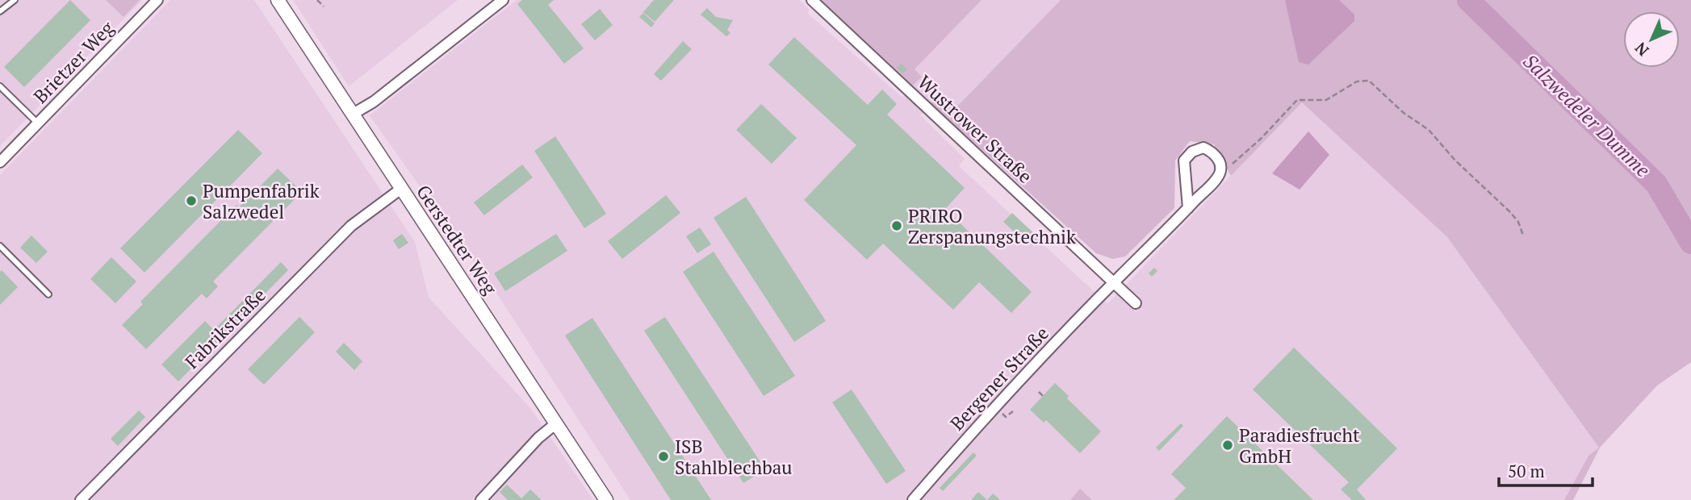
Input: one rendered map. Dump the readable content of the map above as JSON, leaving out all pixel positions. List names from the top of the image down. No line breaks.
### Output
{"streets":{"street":["Brietzer Weg","Wustrower Straße","Gerstedter Weg","Fabrikstraße","Bergener Straße"]},"crossings":[["Wustrower Straße","Bergener Straße"],["Gerstedter Weg","Fabrikstraße"]],"water":["Salzwedeler Dumme"],"places":["Pumpenfabrik Salzwedel","PRIRO Zerspanungstechnik","Paradiesfrucht GmbH","ISB Stahlblechbau"],"scale_bar":"50 m","north":"bottom left"}
